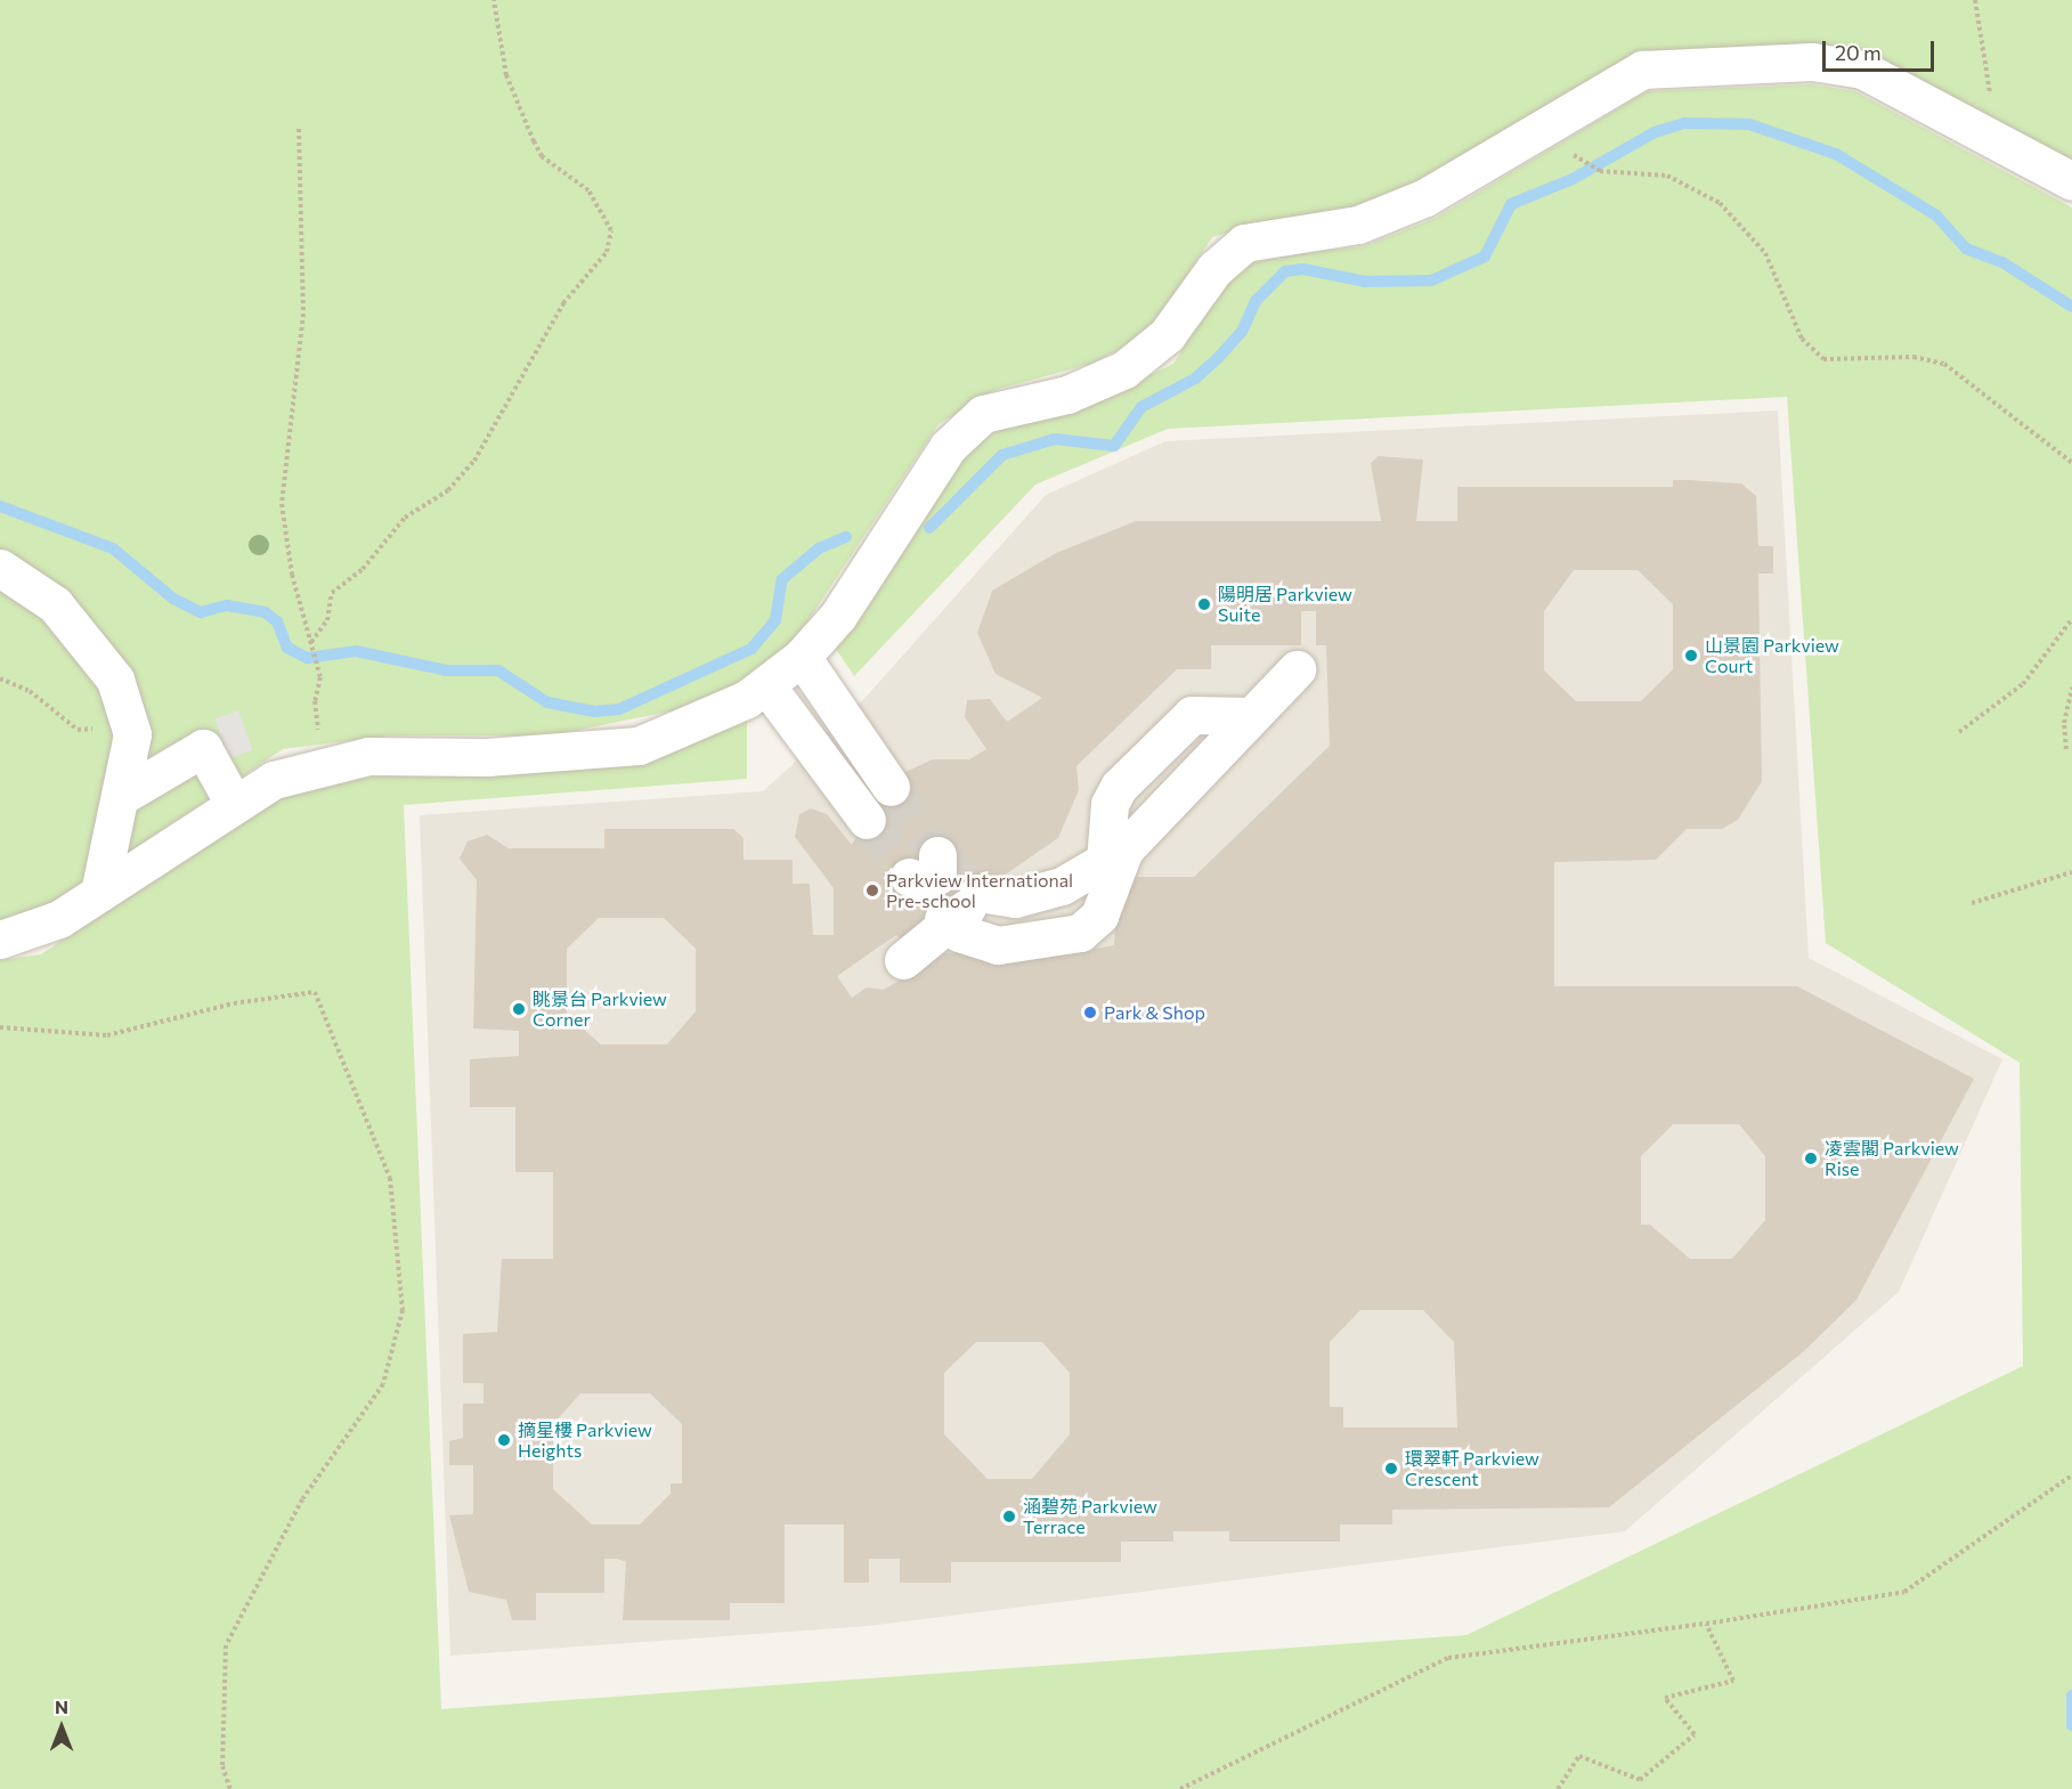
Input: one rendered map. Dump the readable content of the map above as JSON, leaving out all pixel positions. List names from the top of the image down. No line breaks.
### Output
{"places":["陽明居 Parkview Suite","山景園 Parkview Court","Parkview International Pre-school","眺景台 Parkview Corner","Park & Shop","凌雲閣 Parkview Rise","摘星樓 Parkview Heights","環翠軒 Parkview Crescent","涵碧苑 Parkview Terrace"],"scale_bar":"20 m","north":"top"}
